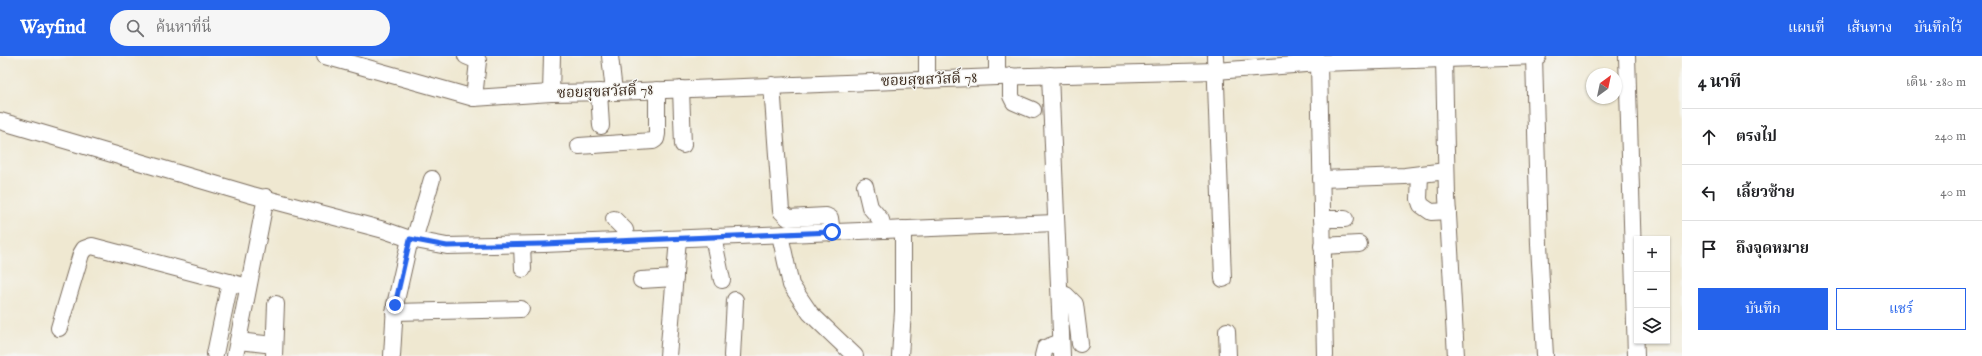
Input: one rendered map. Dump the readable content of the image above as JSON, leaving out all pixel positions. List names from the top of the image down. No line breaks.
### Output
{"streets":{"street":["ซอยสุขสวัสดิ์ 78"]},"north":"top right","page":{"header":"Wayfind","search":"ค้นหาที่นี่","nav":["แผนที่","เส้นทาง","บันทึกไว้"],"heading":["4 นาที","เดิน · 280 m"],"list":[["ตรงไป","240 m"],["เลี้ยวซ้าย","40 m"],"ถึงจุดหมาย"],"map_buttons":["+","−"],"buttons":["บันทึก","แชร์"]}}
